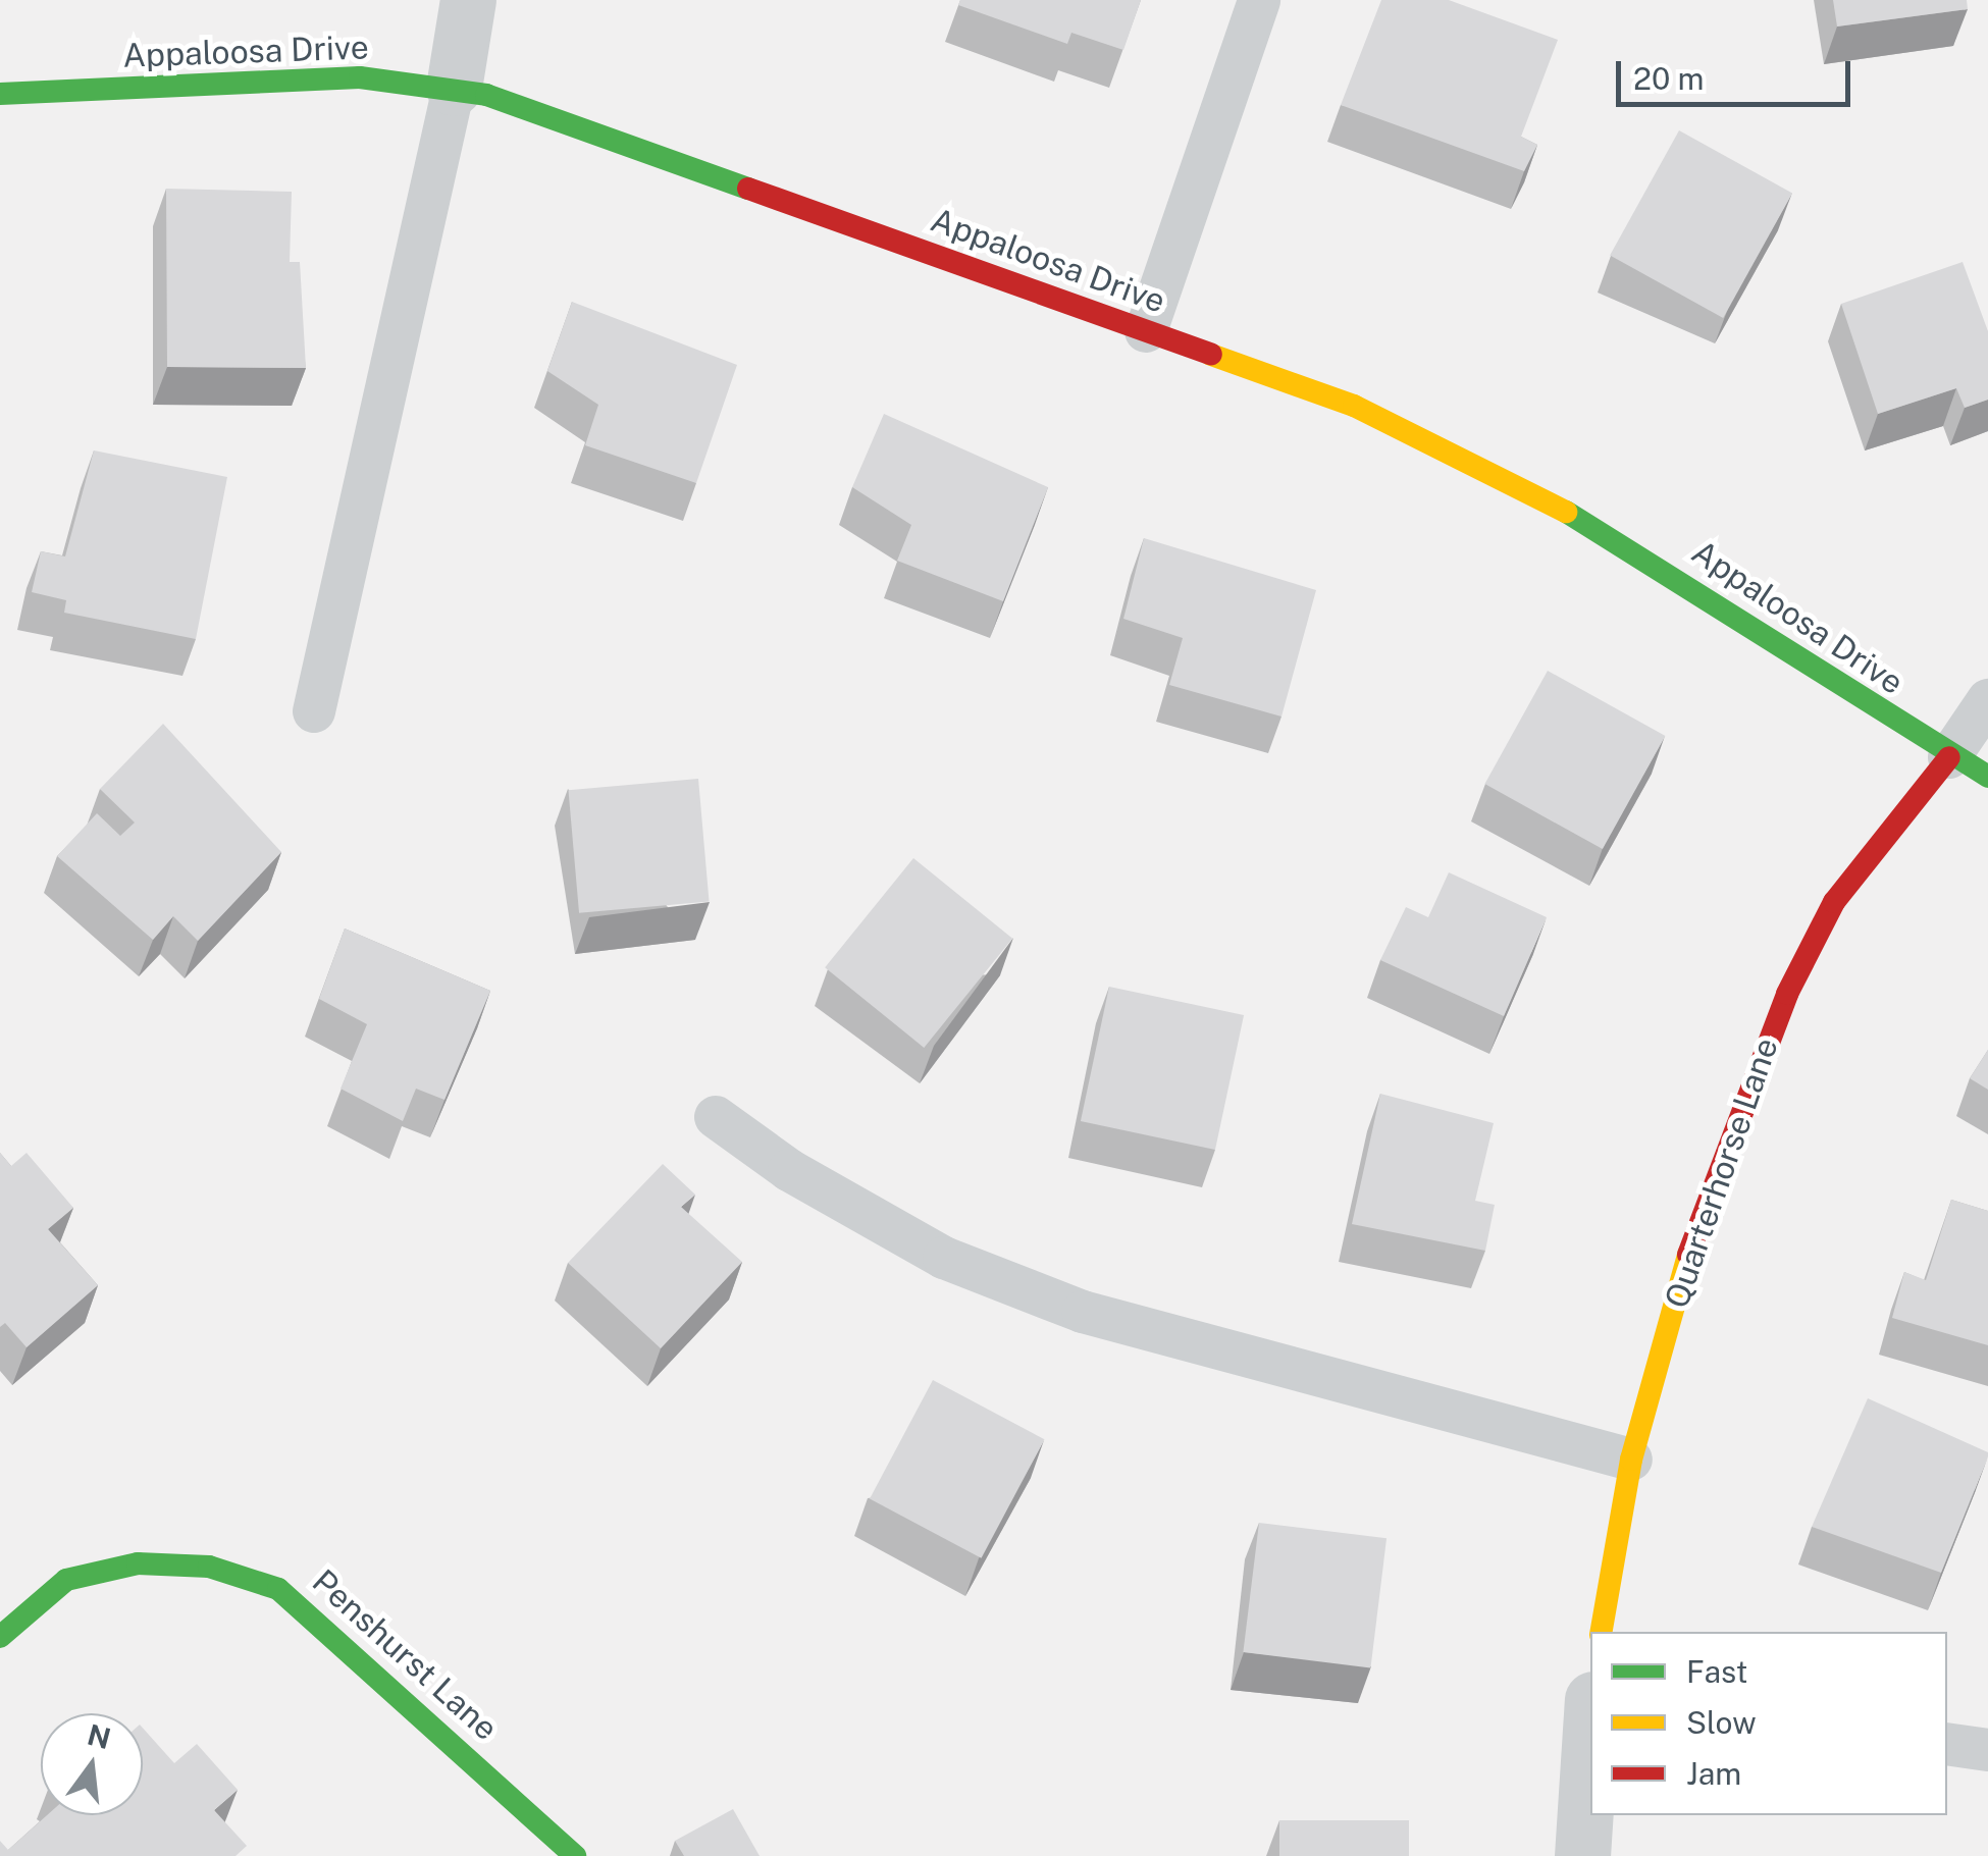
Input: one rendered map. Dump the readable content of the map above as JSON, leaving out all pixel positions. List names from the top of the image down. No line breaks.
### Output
{"streets":{"street":["Appaloosa Drive","Quarterhorse Lane","Penshurst Lane"]},"crossings":[["Appaloosa Drive","Quarterhorse Lane"]],"legend":["Fast","Slow","Jam"],"scale_bar":"20 m","north":"top"}
